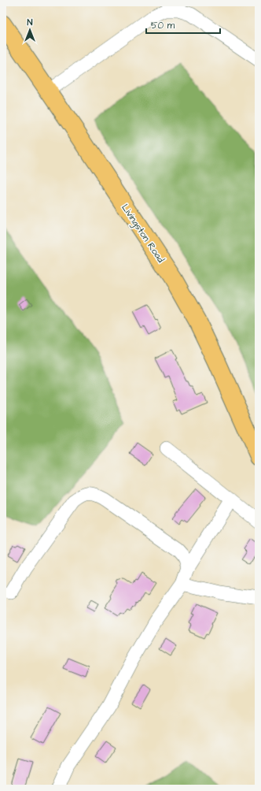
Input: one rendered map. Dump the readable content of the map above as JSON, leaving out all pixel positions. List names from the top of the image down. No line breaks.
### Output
{"streets":{"main road":["Livingston Road"]},"scale_bar":"50 m","north":"top"}
